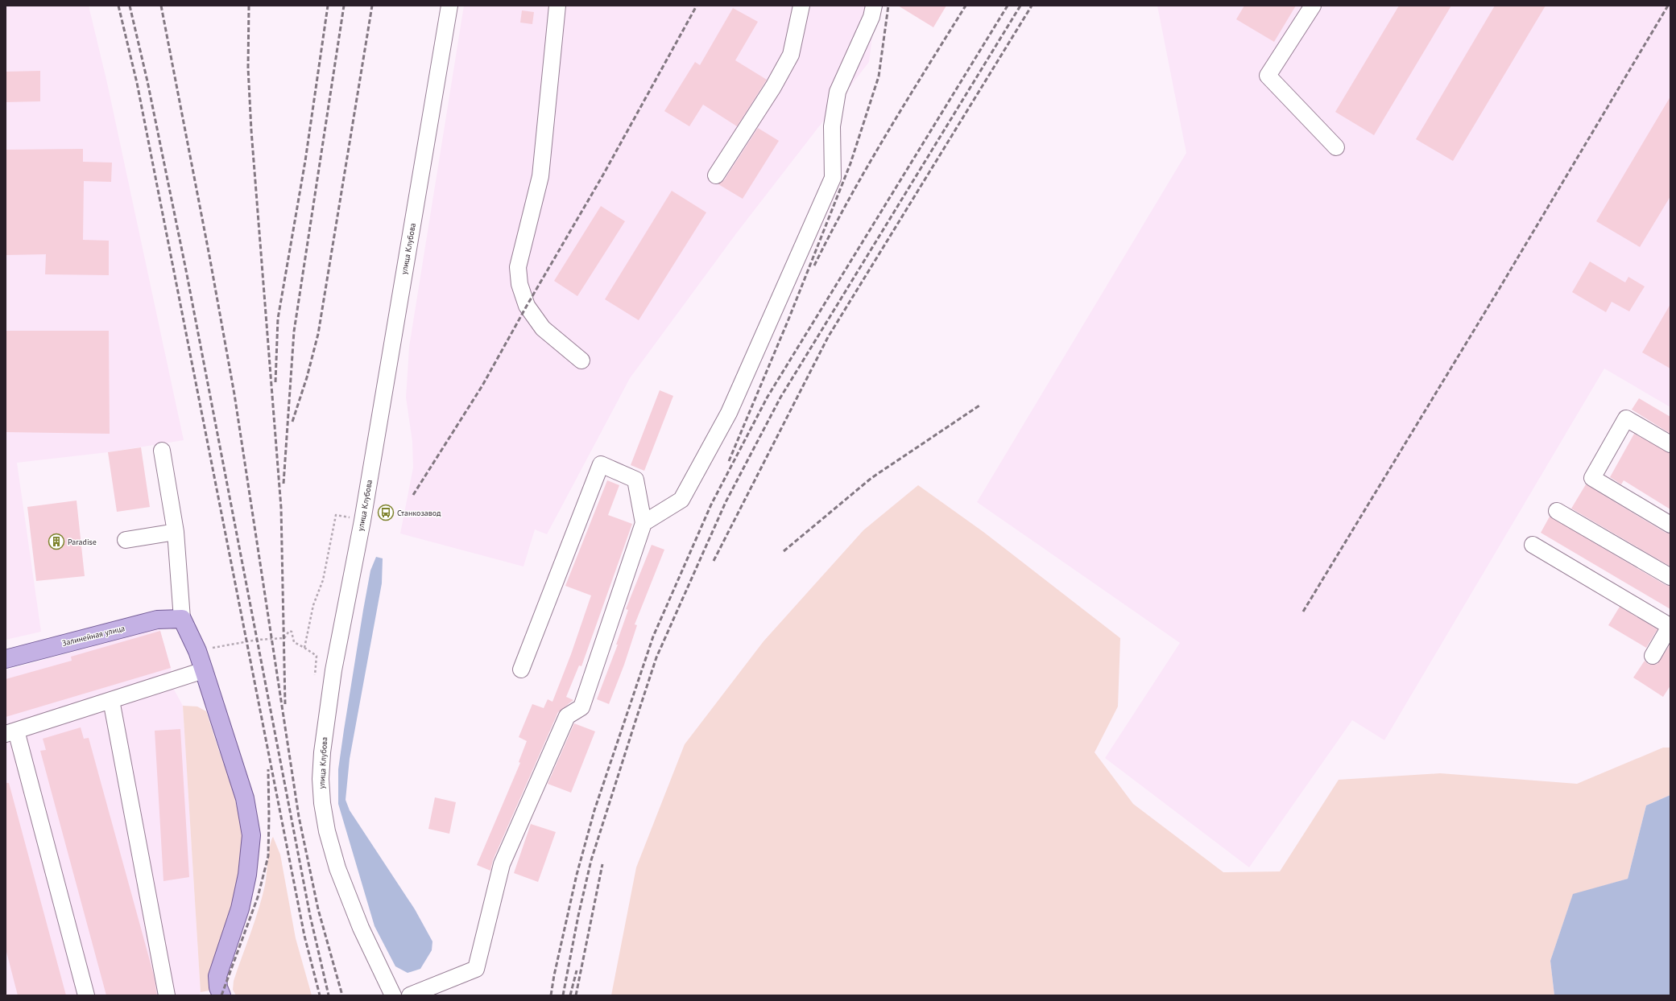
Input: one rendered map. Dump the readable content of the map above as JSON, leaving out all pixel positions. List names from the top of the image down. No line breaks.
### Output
{"streets":{"main road":["Залинейная улица"],"street":["улица Клубова"]},"places":{"bus stop":["Станкозавод"],"building":["Paradise"]}}
